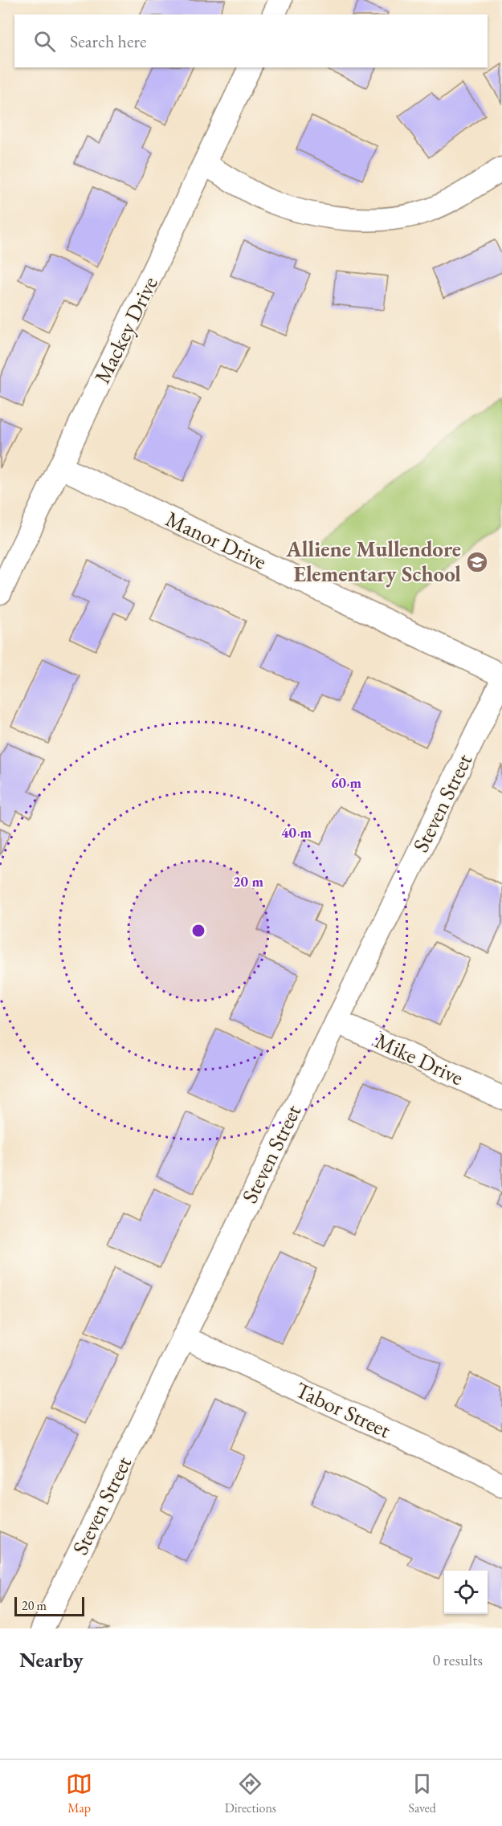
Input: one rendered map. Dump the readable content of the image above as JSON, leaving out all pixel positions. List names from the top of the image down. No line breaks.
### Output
{"streets":{"street":["Mackey Drive","Manor Drive","Steven Street","Mike Drive","Tabor Street"]},"crossings":[["Mackey Drive","Manor Drive"],["Steven Street","Mike Drive"],["Steven Street","Tabor Street"]],"places":{"school or university":["Alliene Mullendore Elementary School"]},"scale_bar":"20 m","page":{"search":"Search here","scale":"20 m","heading":["Nearby","0 results"],"nav":["Map","Directions","Saved"]},"rings":["60 m","40 m","20 m"]}
